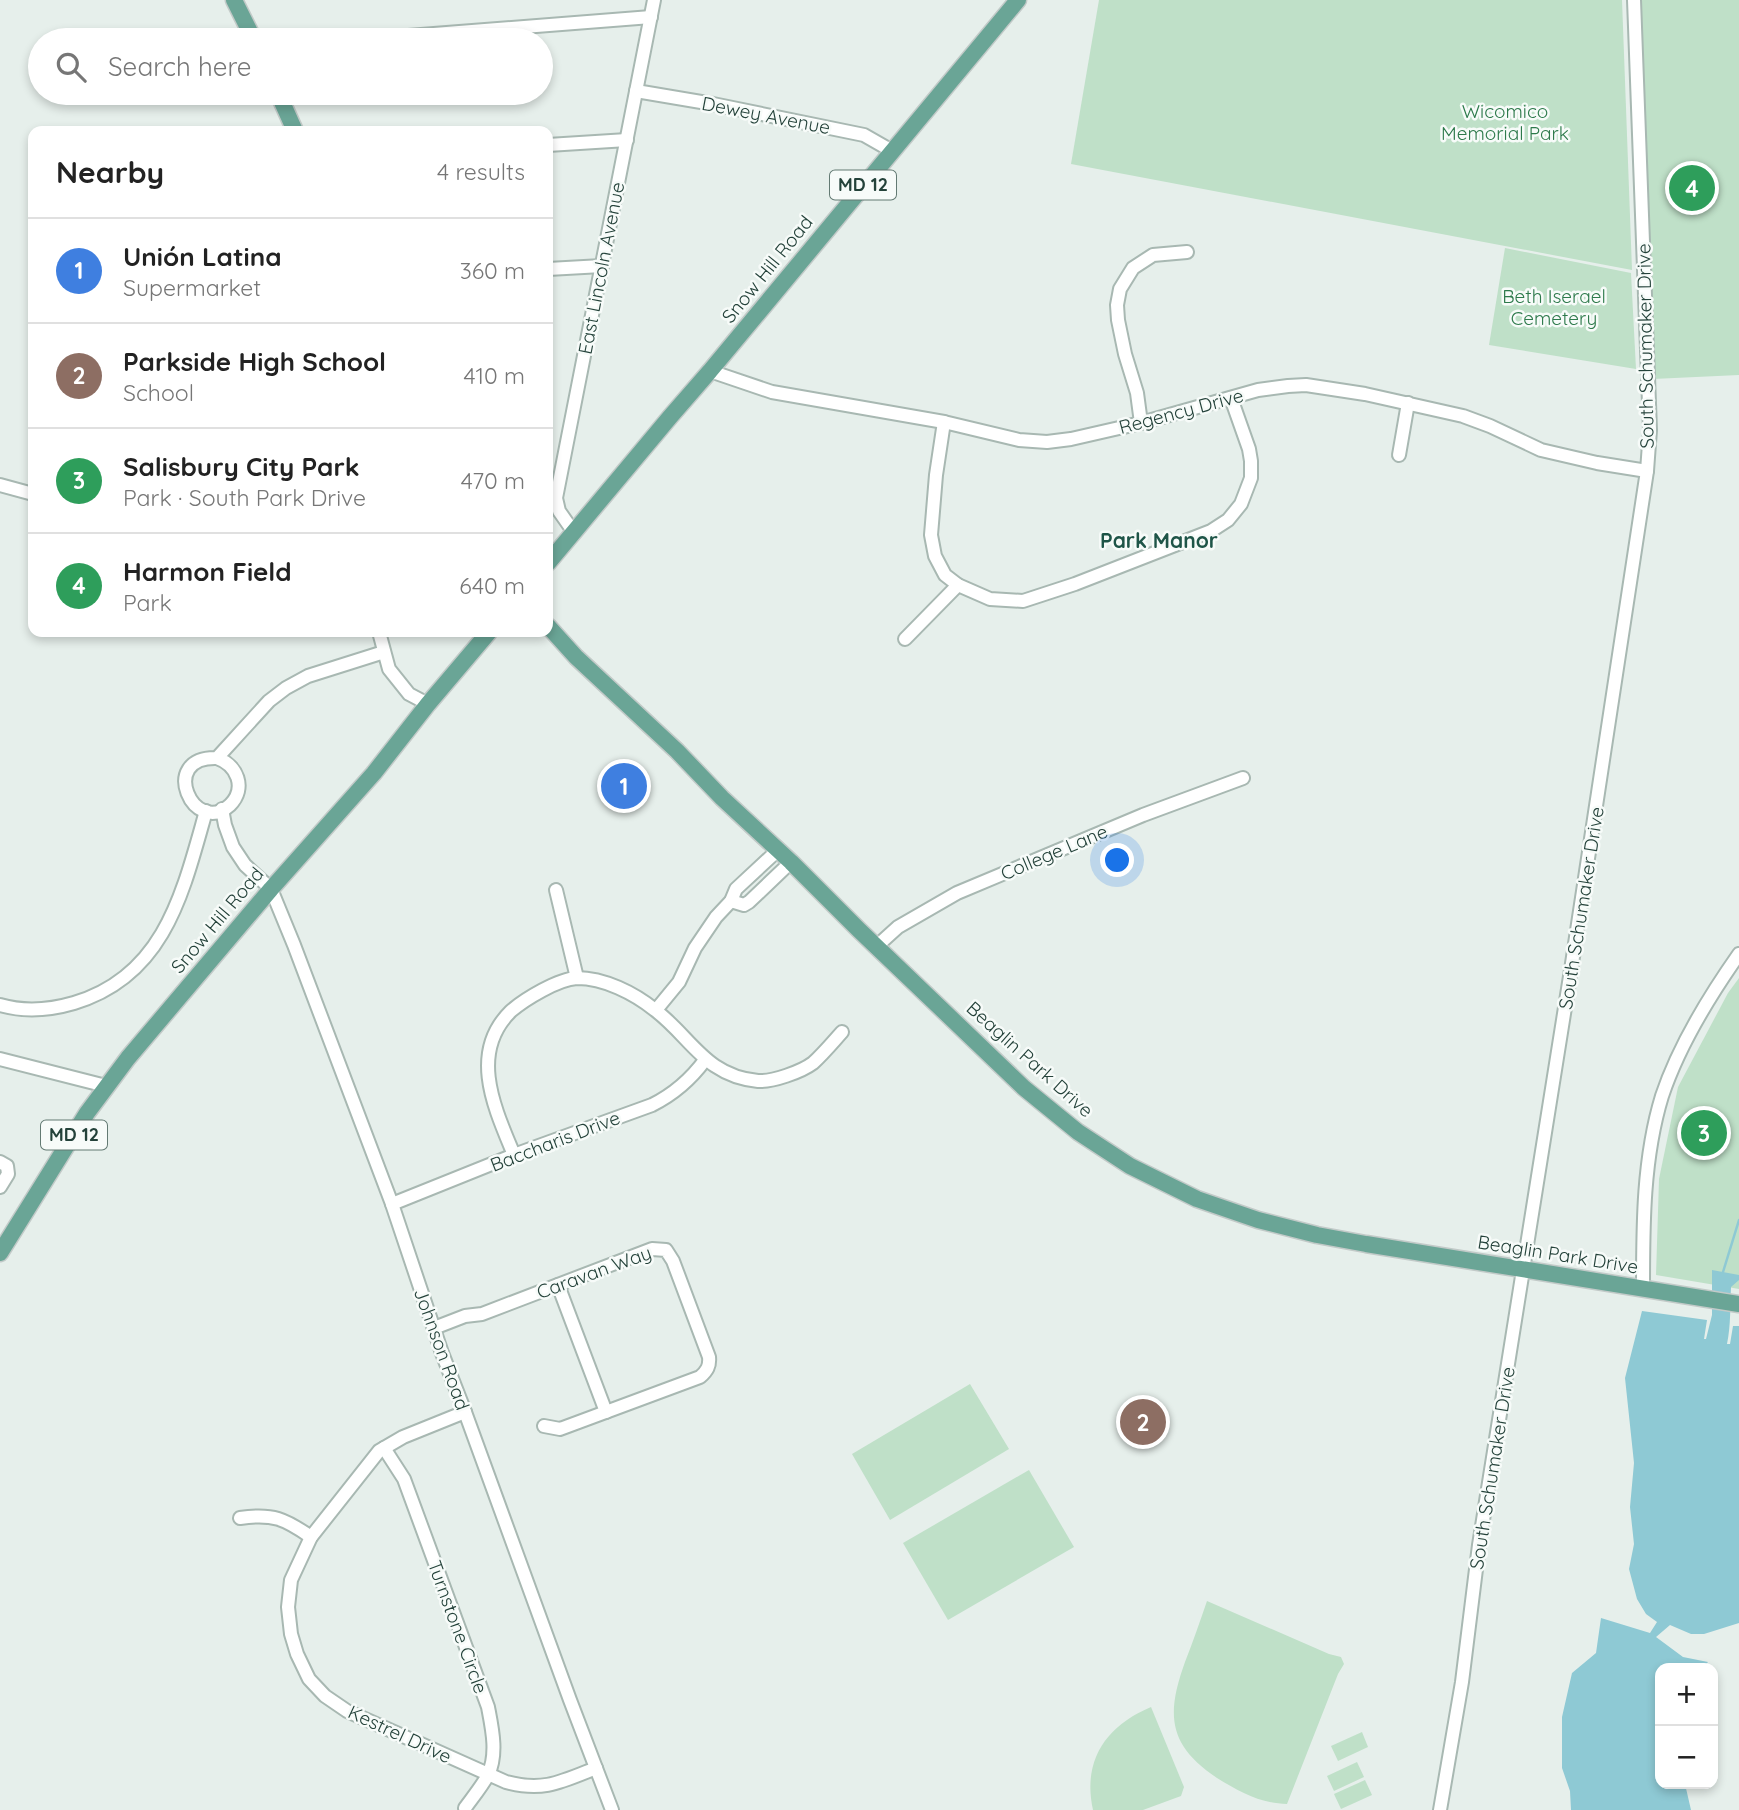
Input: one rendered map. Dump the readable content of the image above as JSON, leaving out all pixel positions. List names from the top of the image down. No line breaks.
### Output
{"streets":{"main road":["MD 12","Snow Hill Road","Beaglin Park Drive"],"street":["Dewey Avenue","East Lincoln Avenue","South Schumaker Drive","Regency Drive","College Lane","Baccharis Drive","Caravan Way","Johnson Road","Turnstone Circle","Kestrel Drive"]},"crossings":[["Dewey Avenue","East Lincoln Avenue"],["Dewey Avenue","Snow Hill Road"],["East Lincoln Avenue","Snow Hill Road"],["Snow Hill Road","Regency Drive"],["Snow Hill Road","Johnson Road"],["South Schumaker Drive","Regency Drive"],["South Schumaker Drive","Beaglin Park Drive"],["College Lane","Beaglin Park Drive"],["Baccharis Drive","Johnson Road"],["Caravan Way","Johnson Road"],["Johnson Road","Kestrel Drive"],["Turnstone Circle","Kestrel Drive"]],"districts":["Park Manor"],"parks":["Wicomico Memorial Park","Beth Iserael Cemetery"],"page":{"search":"Search here","heading":["Nearby","4 results"],"pins":["4","1","3","2"],"list":[{"mark":"1","name":"Unión Latina","note":"Supermarket","value":"360 m"},{"mark":"2","name":"Parkside High School","note":"School","value":"410 m"},{"mark":"3","name":"Salisbury City Park","note":"Park · South Park Drive","value":"470 m"},{"mark":"4","name":"Harmon Field","note":"Park","value":"640 m"}],"map_buttons":["+","−"]}}
